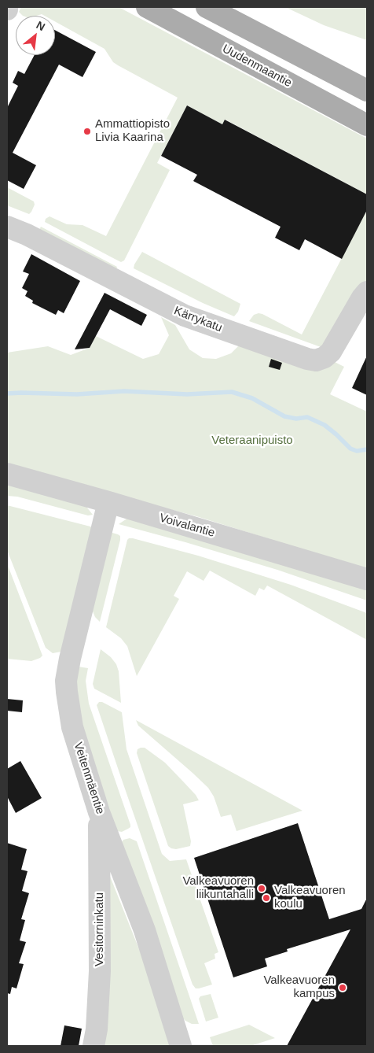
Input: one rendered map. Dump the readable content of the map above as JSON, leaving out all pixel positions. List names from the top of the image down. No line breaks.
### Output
{"streets":{"main road":["Uudenmaantie"],"street":["Kärrykatu","Voivalantie","Veitenmäentie","Vesitorninkatu"]},"crossings":[["Voivalantie","Veitenmäentie"],["Veitenmäentie","Vesitorninkatu"]],"parks":["Veteraanipuisto"],"places":["Ammattiopisto Livia Kaarina","Valkeavuoren liikuntahalli","Valkeavuoren koulu","Valkeavuoren kampus"],"north":"top right"}
